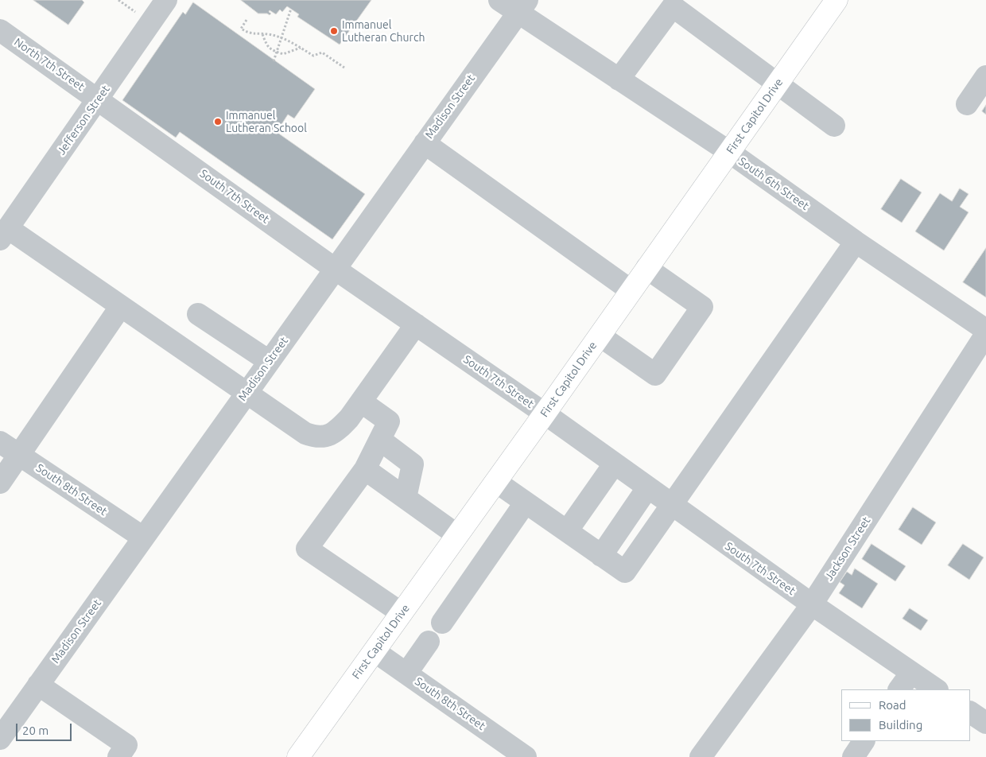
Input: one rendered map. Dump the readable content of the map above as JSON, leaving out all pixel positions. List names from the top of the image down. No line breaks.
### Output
{"streets":{"main road":["First Capitol Drive"],"street":["North 7th Street","Madison Street","Jefferson Street","South 6th Street","South 7th Street","South 8th Street","Jackson Street"]},"crossings":[["North 7th Street","Jefferson Street"],["North 7th Street","South 7th Street"],["Madison Street","South 6th Street"],["Madison Street","South 7th Street"],["Madison Street","South 8th Street"],["First Capitol Drive","South 6th Street"],["First Capitol Drive","South 7th Street"],["First Capitol Drive","South 8th Street"],["Jefferson Street","South 7th Street"],["South 7th Street","Jackson Street"]],"places":["Immanuel Lutheran Church","Immanuel Lutheran School"],"legend":["Road","Building"],"scale_bar":"20 m"}
